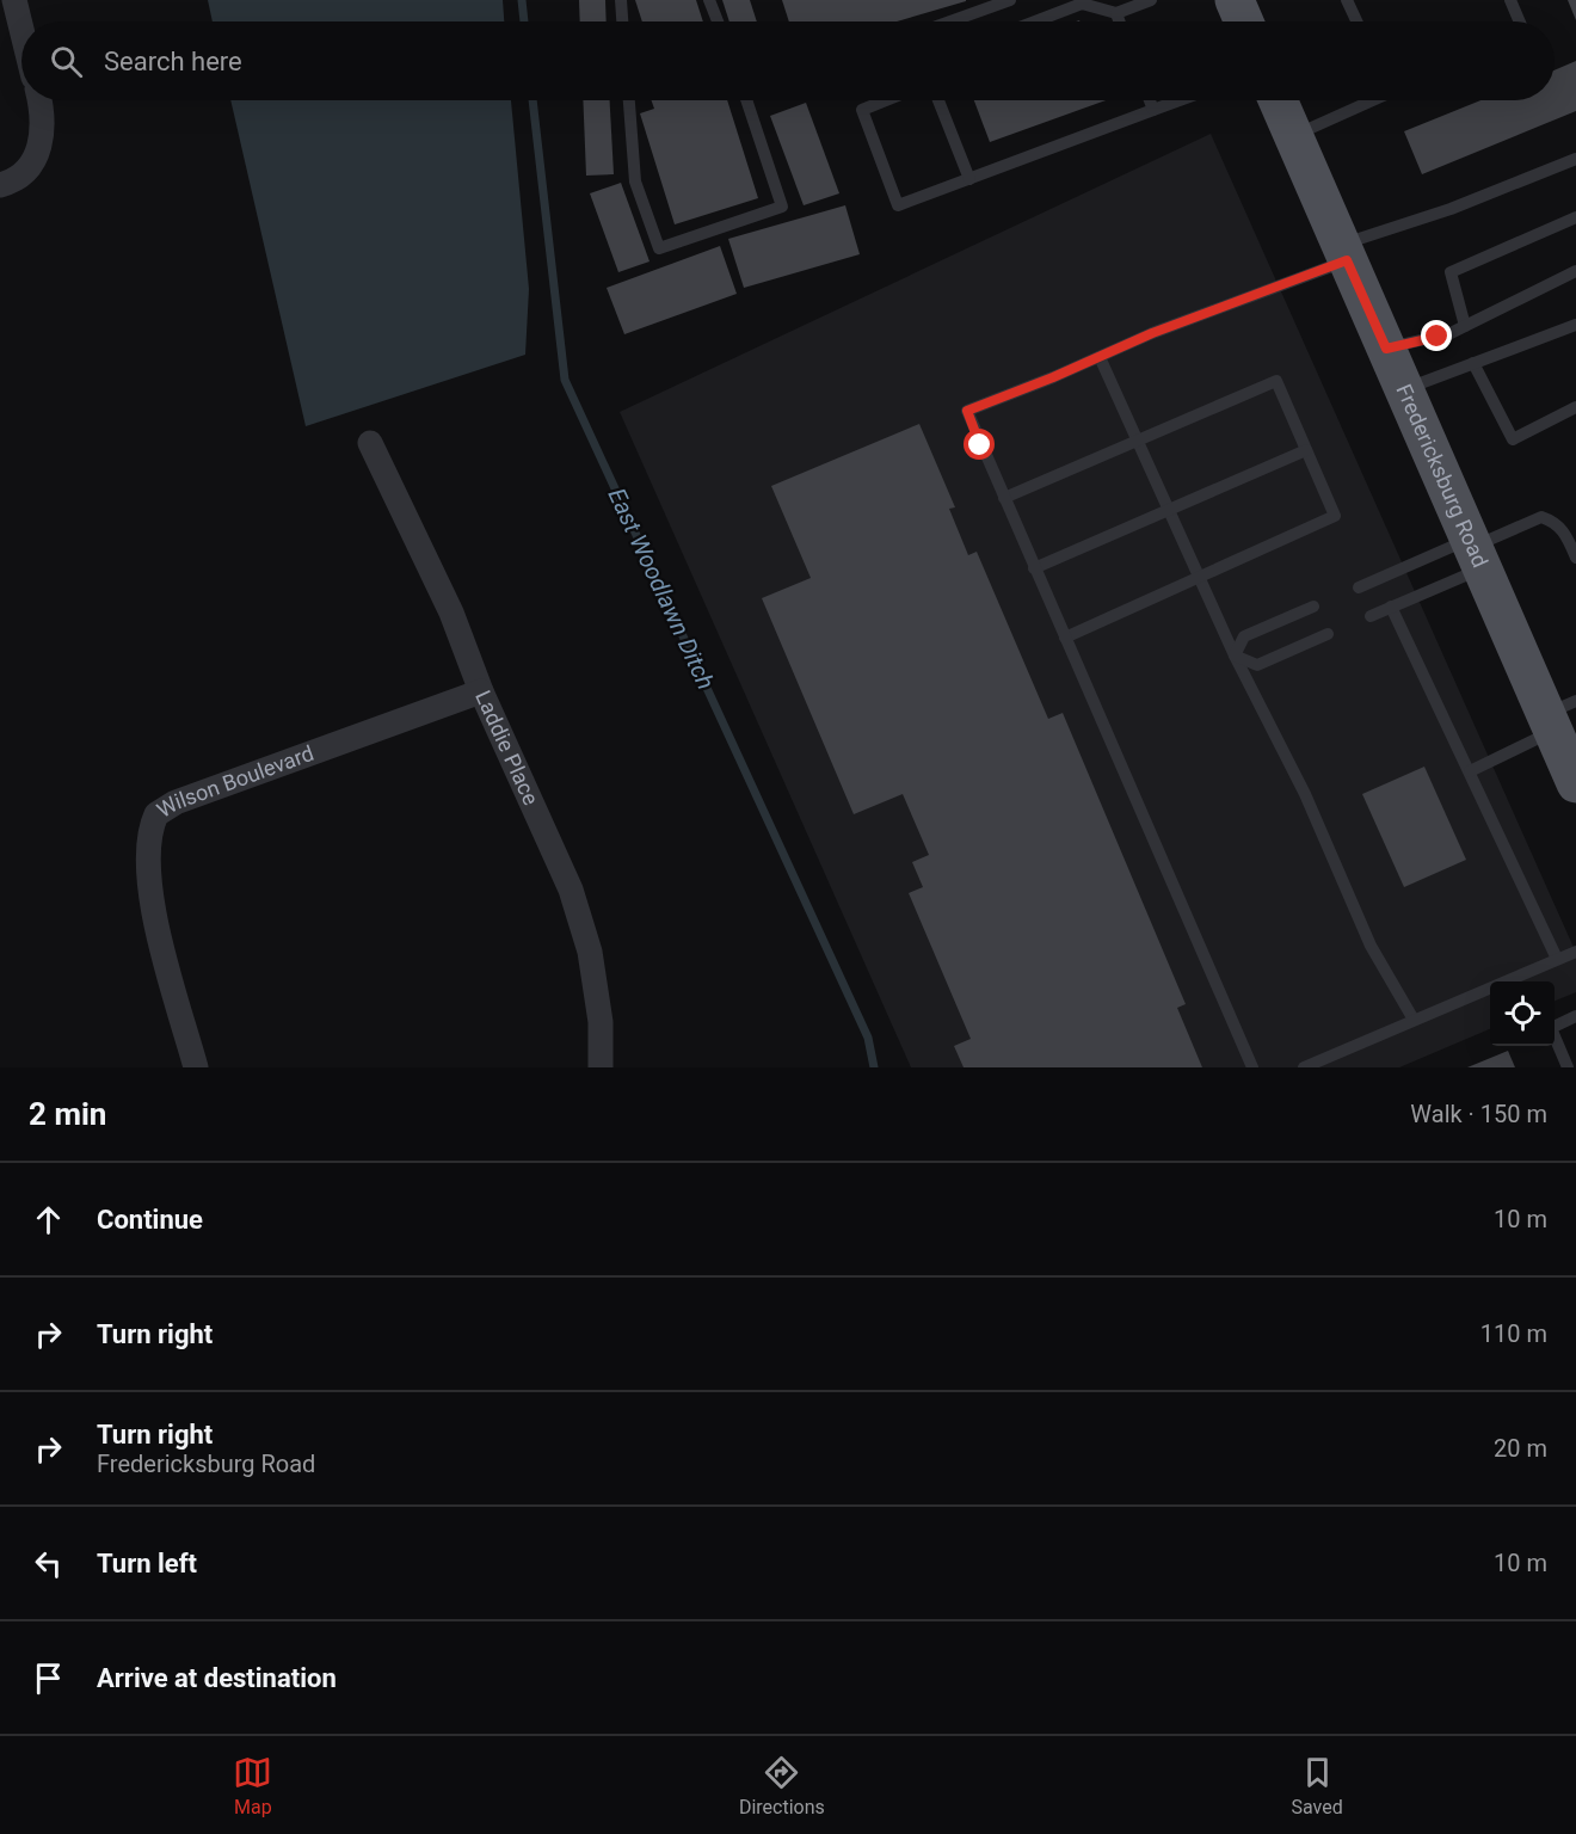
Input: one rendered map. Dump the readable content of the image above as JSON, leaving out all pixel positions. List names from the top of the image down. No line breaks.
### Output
{"streets":{"main road":["Fredericksburg Road"],"street":["Laddie Place","Wilson Boulevard"]},"crossings":[["Laddie Place","Wilson Boulevard"]],"water":["East Woodlawn Ditch"],"page":{"search":"Search here","heading":["2 min","Walk · 150 m"],"list":[["Continue","10 m"],["Turn right","110 m"],["Turn right","Fredericksburg Road","20 m"],["Turn left","10 m"],"Arrive at destination"],"nav":["Map","Directions","Saved"]}}
